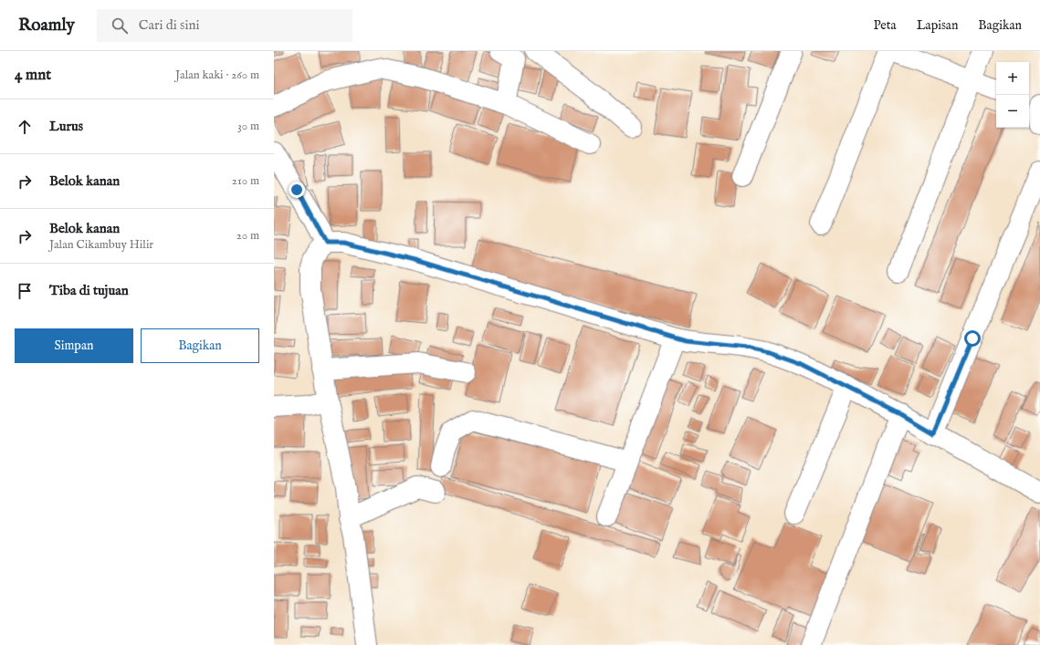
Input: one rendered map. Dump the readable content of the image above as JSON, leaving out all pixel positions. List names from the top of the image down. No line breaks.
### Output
{"page":{"header":"Roamly","search":"Cari di sini","nav":["Peta","Lapisan","Bagikan"],"heading":["4 mnt","Jalan kaki · 260 m"],"map_buttons":["+","−"],"list":[["Lurus","30 m"],["Belok kanan","210 m"],["Belok kanan","Jalan Cikambuy Hilir","20 m"],"Tiba di tujuan"],"buttons":["Simpan","Bagikan"]}}
